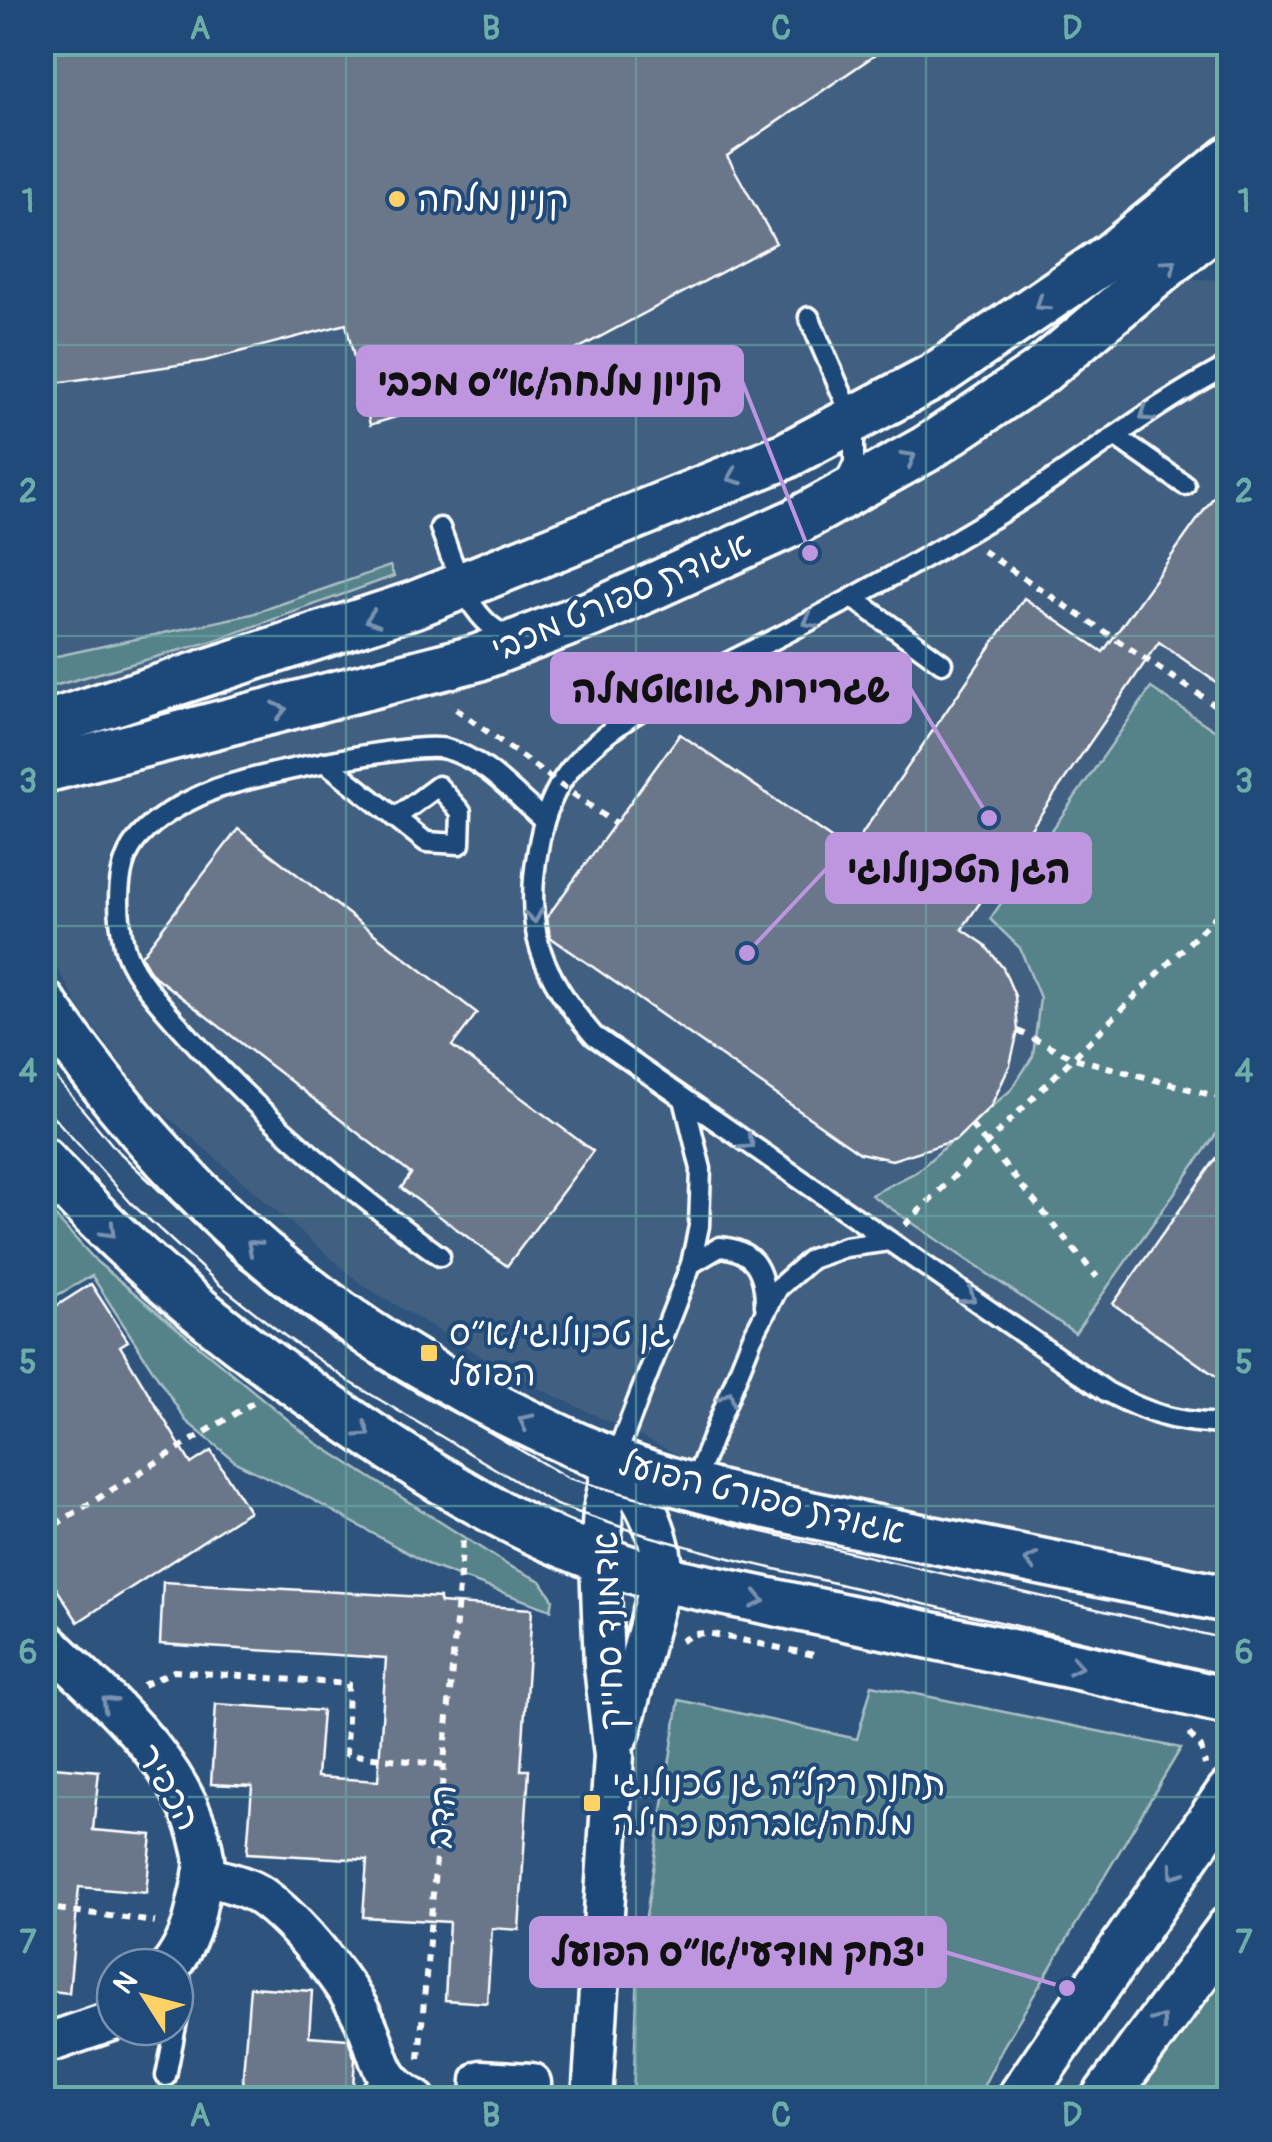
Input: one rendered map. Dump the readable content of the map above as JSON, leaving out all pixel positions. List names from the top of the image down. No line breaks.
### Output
{"streets":{"street":["אגודת ספורט מכבי","אגודת ספורט הפועל","אדמונד סחייק","הכפיר"],"path":["הדב"]},"crossings":[["אגודת ספורט הפועל","אדמונד סחייק"]],"one_way":["הכפיר"],"places":{"other":["קניון מלחה","קניון מלחה/א״ס מכבי","שגרירות גוואטמלה","הגן הטכנולוגי","יצחק מודעי/א״ס הפועל"],"transit":["גן טכנולוגי/א״ס הפועל","תחנת רקל״ה גן טכנולוגי מלחה/אברהם כחילה"]},"north":"top left","grid":{"columns":["A","B","C","D"],"rows":["1","2","3","4","5","6","7"]}}
